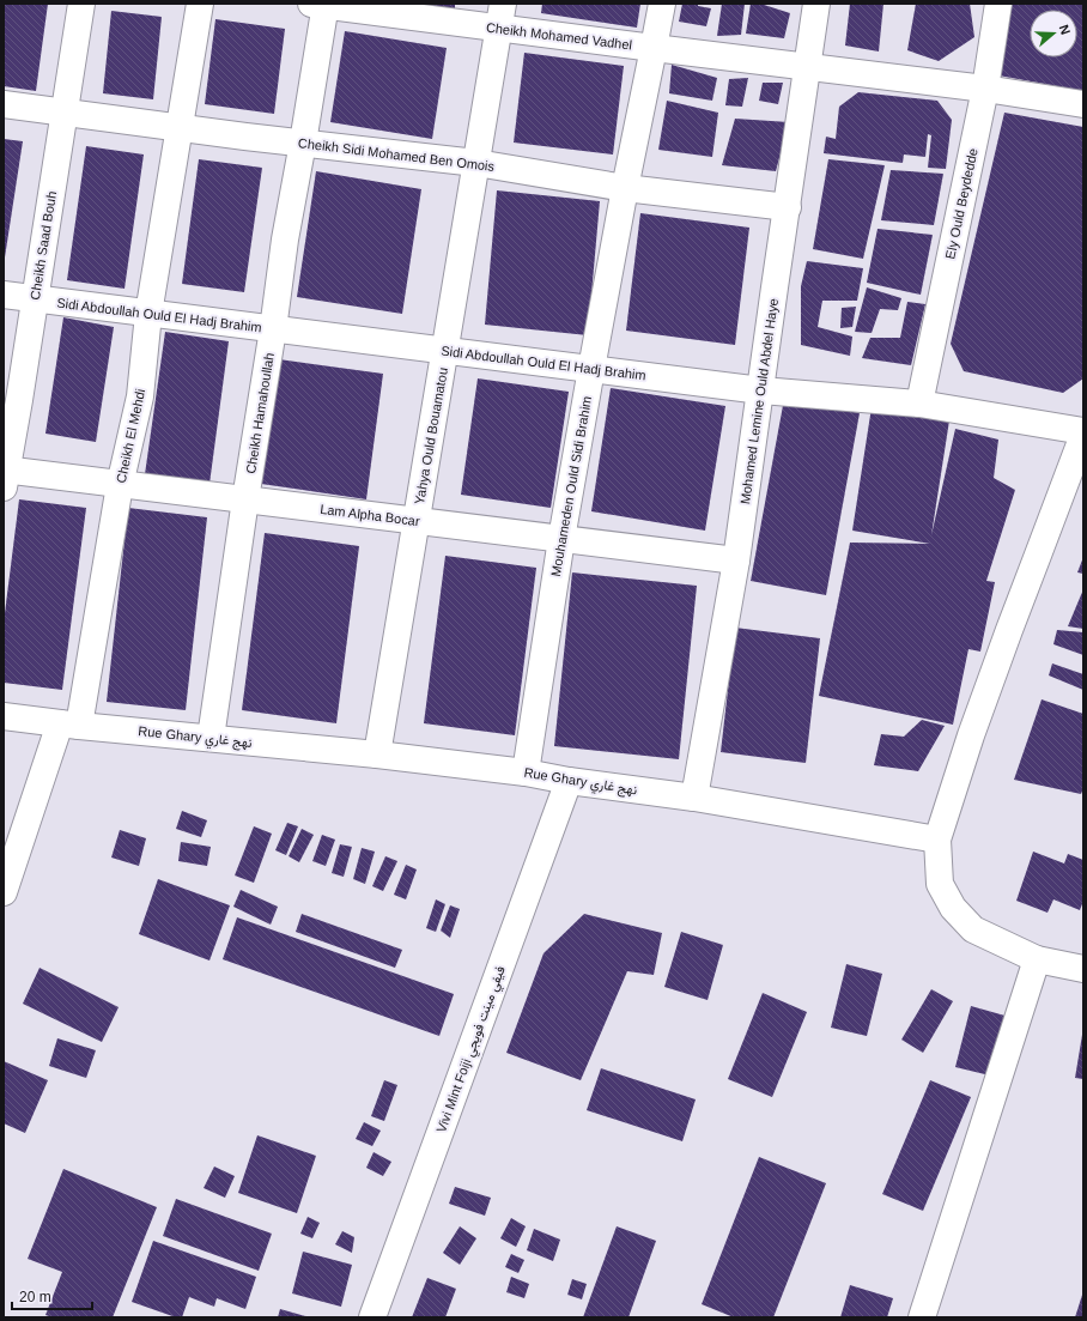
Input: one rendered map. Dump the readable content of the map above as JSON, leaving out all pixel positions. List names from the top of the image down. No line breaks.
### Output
{"streets":{"street":["Cheikh Mohamed Vadhel","Cheikh Sidi Mohamed Ben Omois","Ely Ould Beydedde","Cheikh Saad Bouh","Sidi Abdoullah Ould El Hadj Brahim","Mohamed Lemine Ould Abdel Haye","Cheikh Hamahoullah","Cheikh El Mehdi","Yahya Ould Bouamatou","Mouhameden Ould Sidi Brahim","Lam Alpha Bocar","Rue Ghary نهج غاري","Vivi Mint Foiji فيفي مينت فويجي"]},"crossings":[["Cheikh Mohamed Vadhel","Ely Ould Beydedde"],["Cheikh Mohamed Vadhel","Mohamed Lemine Ould Abdel Haye"],["Cheikh Mohamed Vadhel","Cheikh Hamahoullah"],["Cheikh Mohamed Vadhel","Yahya Ould Bouamatou"],["Cheikh Mohamed Vadhel","Mouhameden Ould Sidi Brahim"],["Cheikh Sidi Mohamed Ben Omois","Cheikh Saad Bouh"],["Cheikh Sidi Mohamed Ben Omois","Mohamed Lemine Ould Abdel Haye"],["Cheikh Sidi Mohamed Ben Omois","Cheikh Hamahoullah"],["Cheikh Sidi Mohamed Ben Omois","Cheikh El Mehdi"],["Cheikh Sidi Mohamed Ben Omois","Yahya Ould Bouamatou"],["Cheikh Sidi Mohamed Ben Omois","Mouhameden Ould Sidi Brahim"],["Ely Ould Beydedde","Sidi Abdoullah Ould El Hadj Brahim"],["Cheikh Saad Bouh","Sidi Abdoullah Ould El Hadj Brahim"],["Cheikh Saad Bouh","Lam Alpha Bocar"],["Sidi Abdoullah Ould El Hadj Brahim","Mohamed Lemine Ould Abdel Haye"],["Sidi Abdoullah Ould El Hadj Brahim","Cheikh Hamahoullah"],["Sidi Abdoullah Ould El Hadj Brahim","Cheikh El Mehdi"],["Sidi Abdoullah Ould El Hadj Brahim","Yahya Ould Bouamatou"],["Sidi Abdoullah Ould El Hadj Brahim","Mouhameden Ould Sidi Brahim"],["Mohamed Lemine Ould Abdel Haye","Lam Alpha Bocar"],["Mohamed Lemine Ould Abdel Haye","Rue Ghary نهج غاري"],["Cheikh Hamahoullah","Lam Alpha Bocar"],["Cheikh Hamahoullah","Rue Ghary نهج غاري"],["Cheikh El Mehdi","Lam Alpha Bocar"],["Cheikh El Mehdi","Rue Ghary نهج غاري"],["Yahya Ould Bouamatou","Lam Alpha Bocar"],["Yahya Ould Bouamatou","Rue Ghary نهج غاري"],["Mouhameden Ould Sidi Brahim","Lam Alpha Bocar"],["Mouhameden Ould Sidi Brahim","Rue Ghary نهج غاري"],["Rue Ghary نهج غاري","Vivi Mint Foiji فيفي مينت فويجي"]],"scale_bar":"20 m","north":"right"}
